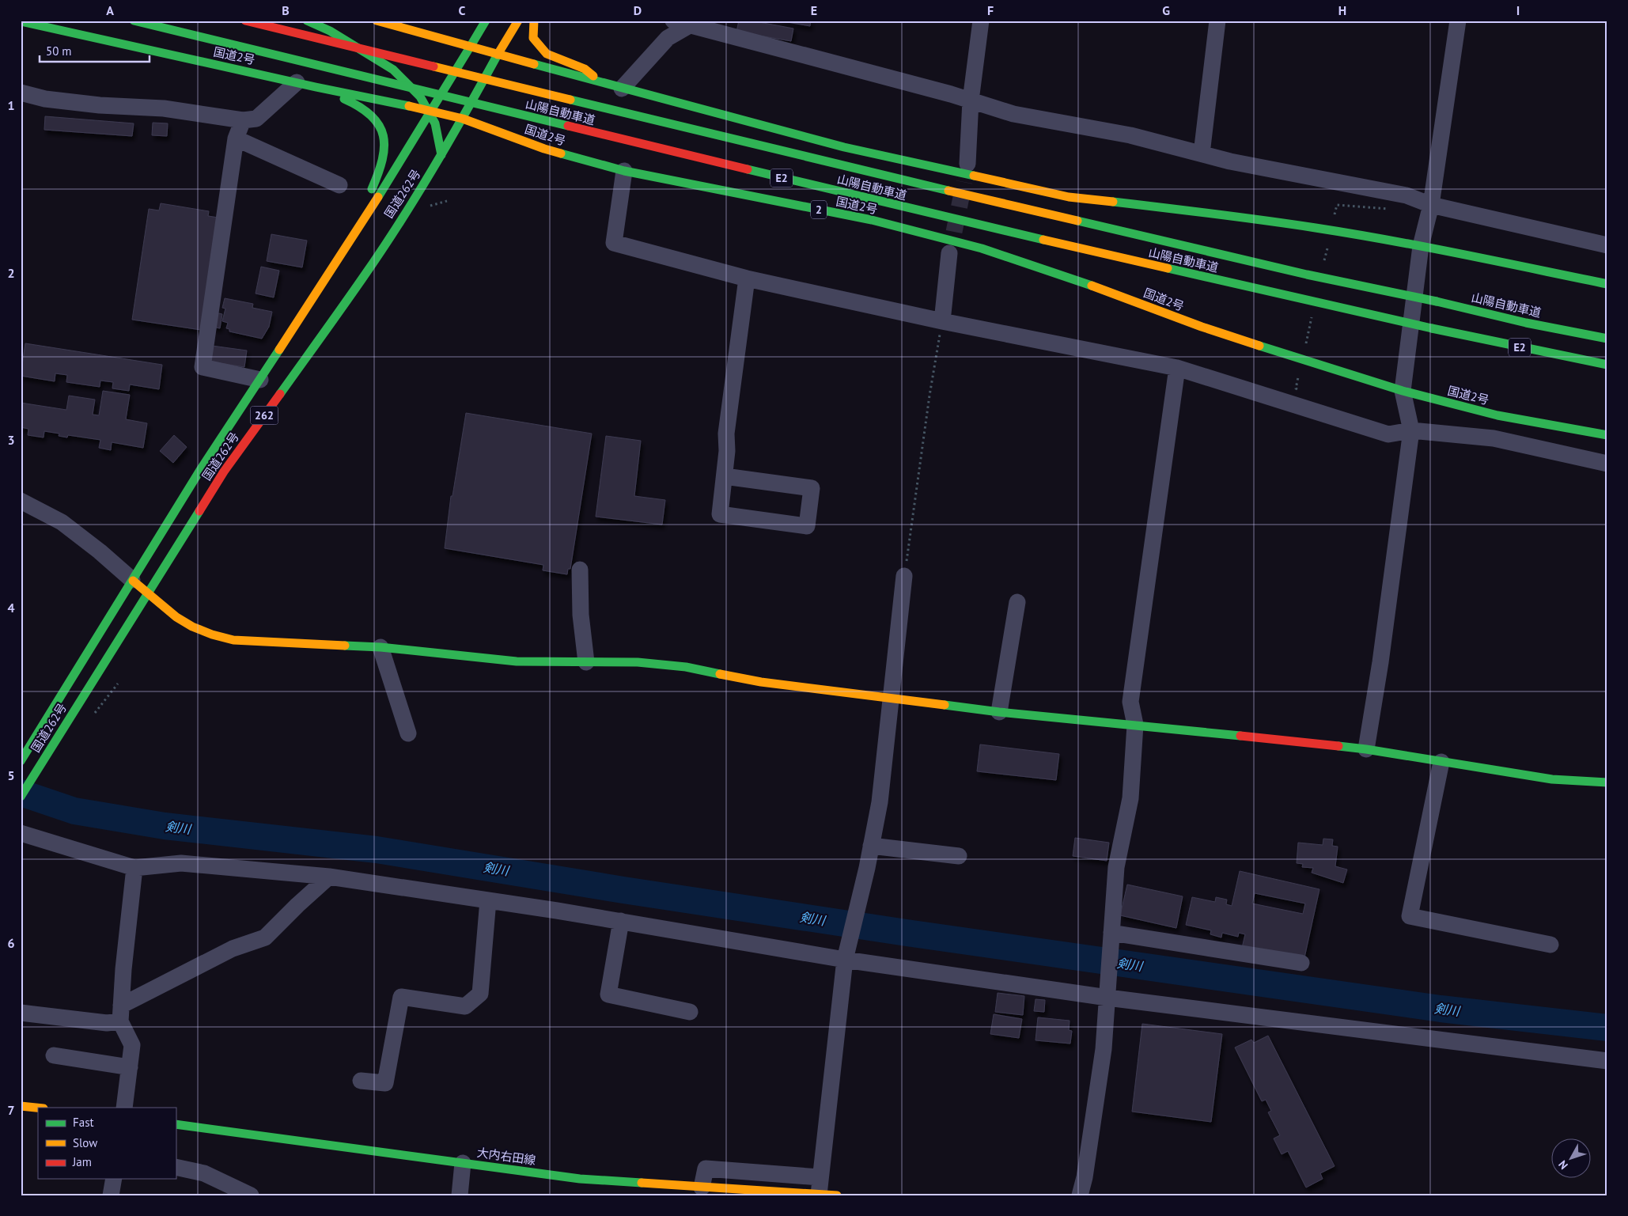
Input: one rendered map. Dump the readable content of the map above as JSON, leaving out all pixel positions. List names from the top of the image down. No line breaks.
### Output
{"streets":{"main road":["国道2号","山陽自動車道","E2","国道262号","2","262","大内右田線"]},"crossings":[["国道2号","国道262号"]],"water":["剣川"],"legend":["Fast","Slow","Jam"],"scale_bar":"50 m","north":"bottom left","grid":{"columns":["A","B","C","D","E","F","G","H","I"],"rows":["1","2","3","4","5","6","7"]}}
